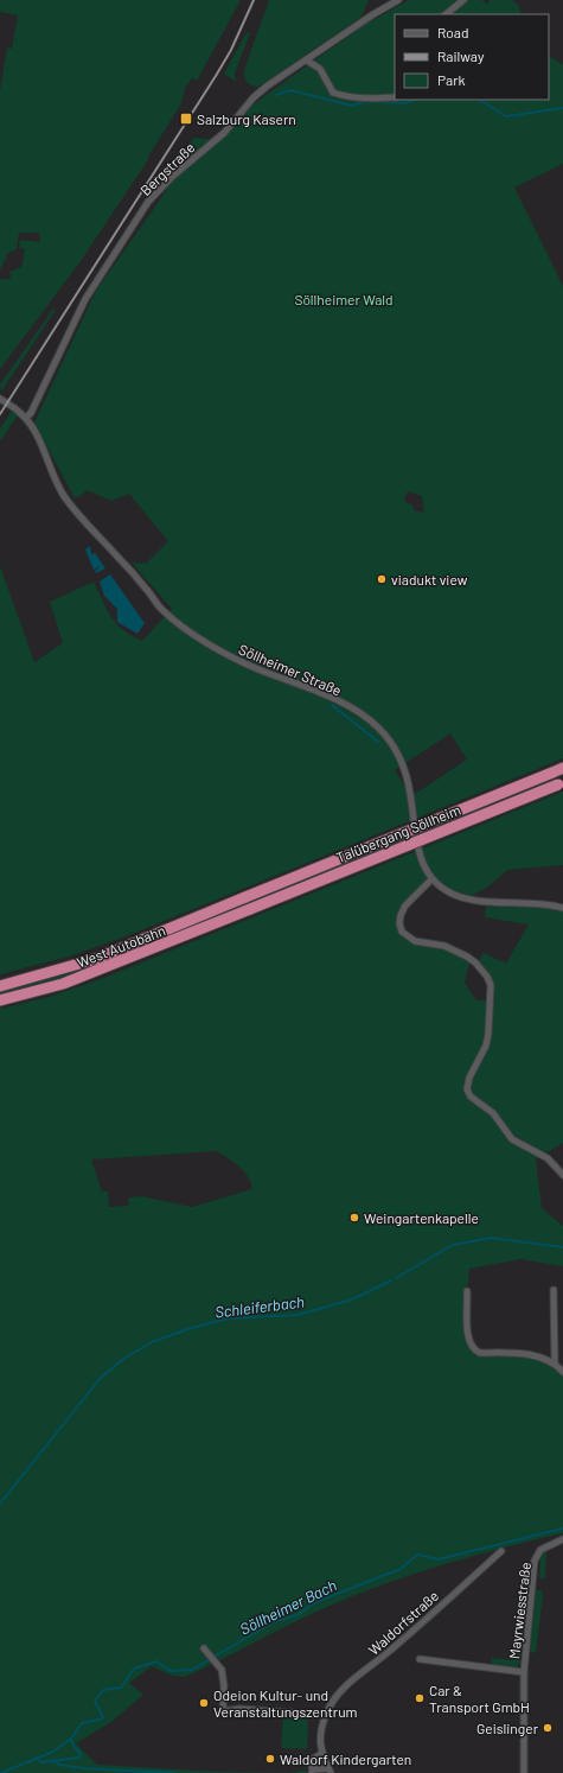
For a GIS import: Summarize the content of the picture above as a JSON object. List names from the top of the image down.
{
  "streets": {
    "highway": ["Talübergang Söllheim", "West Autobahn"],
    "street": [
      "Bergstraße",
      "Söllheimer Straße",
      "Mayrwiesstraße",
      "Waldorfstraße"
    ]
  },
  "crossings": [
    ["Bergstraße", "Söllheimer Straße"],
    ["Talübergang Söllheim", "West Autobahn"]
  ],
  "water": ["Schleiferbach", "Söllheimer Bach"],
  "parks": ["Söllheimer Wald"],
  "places": {
    "transit": ["Salzburg Kasern"],
    "other": [
      "viadukt view",
      "Weingartenkapelle",
      "Car & Transport GmbH",
      "Odeion Kultur- und Veranstaltungszentrum",
      "Geislinger",
      "Waldorf Kindergarten"
    ]
  },
  "legend": ["Road", "Railway", "Park"]
}
